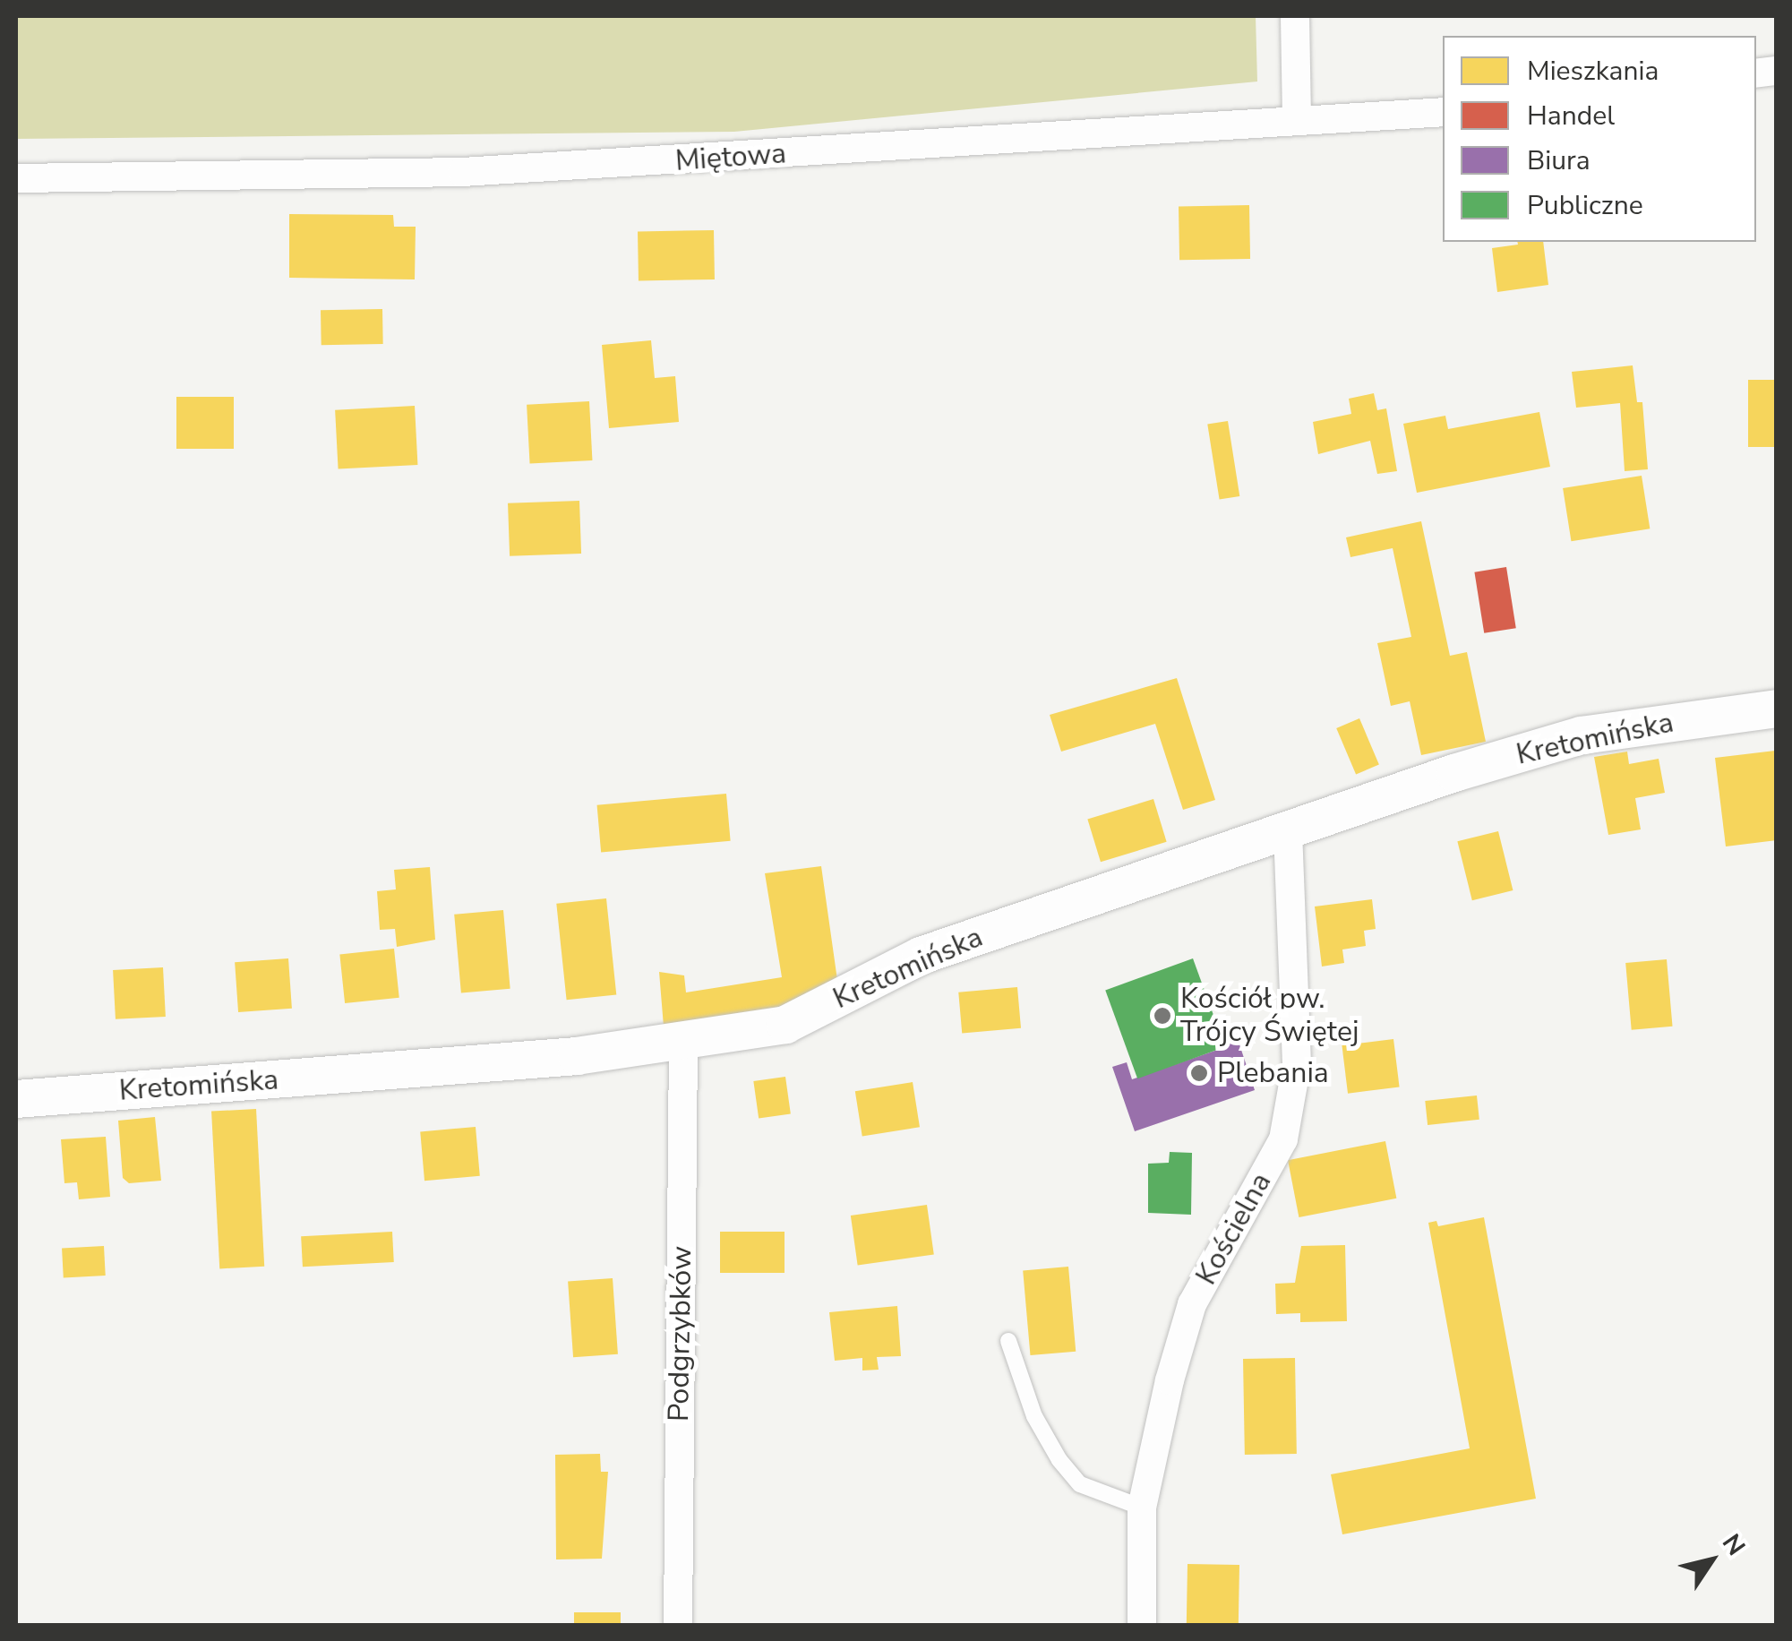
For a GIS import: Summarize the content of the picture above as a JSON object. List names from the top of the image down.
{
  "streets": {
    "street": [
      "Miętowa",
      "Kretomińska",
      "Kościelna",
      "Podgrzybków"
    ]
  },
  "crossings": [
    ["Kretomińska", "Kościelna"],
    ["Kretomińska", "Podgrzybków"]
  ],
  "places": ["Kościół pw. Trójcy Świętej", "Plebania"],
  "legend": [
    "Mieszkania",
    "Handel",
    "Biura",
    "Publiczne"
  ],
  "north": "top right"
}
